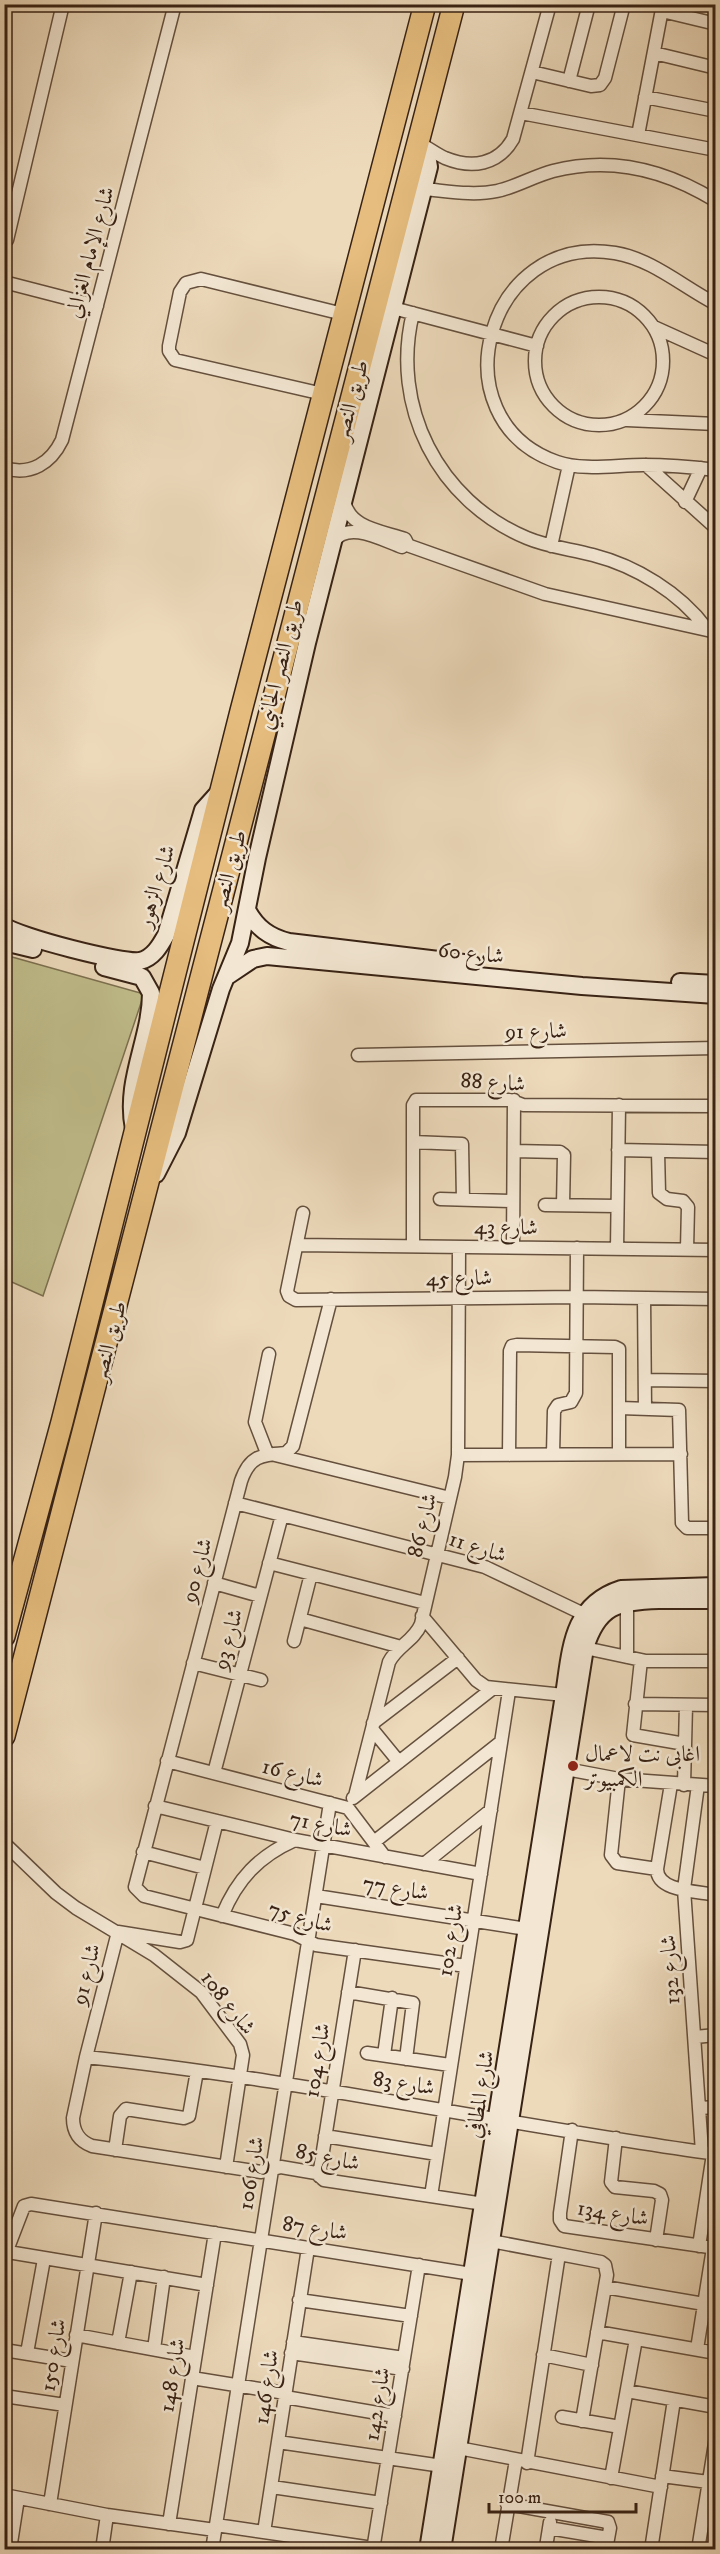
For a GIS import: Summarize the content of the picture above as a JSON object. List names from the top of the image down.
{
  "streets": {
    "highway": ["طريق النصر"],
    "street": [
      "شارع الإمام الغزالي",
      "طريق النصر الجانبي",
      "شارع الزهور",
      "شارع 60",
      "شارع 91",
      "شارع 88",
      "شارع 43",
      "شارع 45",
      "شارع 86",
      "شارع 11",
      "شارع 90",
      "شارع 93",
      "شارع 16",
      "شارع 71",
      "شارع 77",
      "شارع 75",
      "شارع 102",
      "شارع 132",
      "شارع 108",
      "شارع 104",
      "شارع 83",
      "شارع المطافي",
      "شارع 85",
      "شارع 106",
      "شارع 134",
      "شارع 87",
      "شارع 150",
      "شارع 148",
      "شارع 146",
      "شارع 142"
    ]
  },
  "crossings": [
    ["طريق النصر", "طريق النصر الجانبي"],
    ["طريق النصر", "شارع الزهور"],
    ["طريق النصر الجانبي", "شارع 60"],
    ["شارع 91", "شارع 75"],
    ["شارع 91", "شارع 108"],
    ["شارع 91", "شارع 83"],
    ["شارع 91", "شارع 85"],
    ["شارع 88", "شارع 43"],
    ["شارع 43", "شارع 45"],
    ["شارع 43", "شارع 86"],
    ["شارع 45", "شارع 86"],
    ["شارع 45", "شارع 90"],
    ["شارع 86", "شارع 11"],
    ["شارع 11", "شارع 90"],
    ["شارع 11", "شارع 93"],
    ["شارع 90", "شارع 16"],
    ["شارع 90", "شارع 71"],
    ["شارع 90", "شارع 75"],
    ["شارع 93", "شارع 16"],
    ["شارع 16", "شارع 71"],
    ["شارع 16", "شارع 106"],
    ["شارع 71", "شارع 102"],
    ["شارع 71", "شارع 106"],
    ["شارع 77", "شارع 102"],
    ["شارع 77", "شارع المطافي"],
    ["شارع 77", "شارع 106"],
    ["شارع 75", "شارع 102"],
    ["شارع 75", "شارع 104"],
    ["شارع 75", "شارع 106"],
    ["شارع 102", "شارع 83"],
    ["شارع 102", "شارع 85"],
    ["شارع 132", "شارع 83"],
    ["شارع 132", "شارع 134"],
    ["شارع 108", "شارع 83"],
    ["شارع 108", "شارع 85"],
    ["شارع 104", "شارع 83"],
    ["شارع 104", "شارع 85"],
    ["شارع 83", "شارع المطافي"],
    ["شارع 83", "شارع 106"],
    ["شارع 83", "شارع 134"],
    ["شارع المطافي", "شارع 85"],
    ["شارع المطافي", "شارع 87"],
    ["شارع 85", "شارع 106"],
    ["شارع 106", "شارع 87"],
    ["شارع 87", "شارع 150"],
    ["شارع 87", "شارع 148"],
    ["شارع 87", "شارع 146"],
    ["شارع 87", "شارع 142"]
  ],
  "places": ["اغابى نت لاعمال الكمبيوتر"],
  "scale_bar": "100 m"
}
